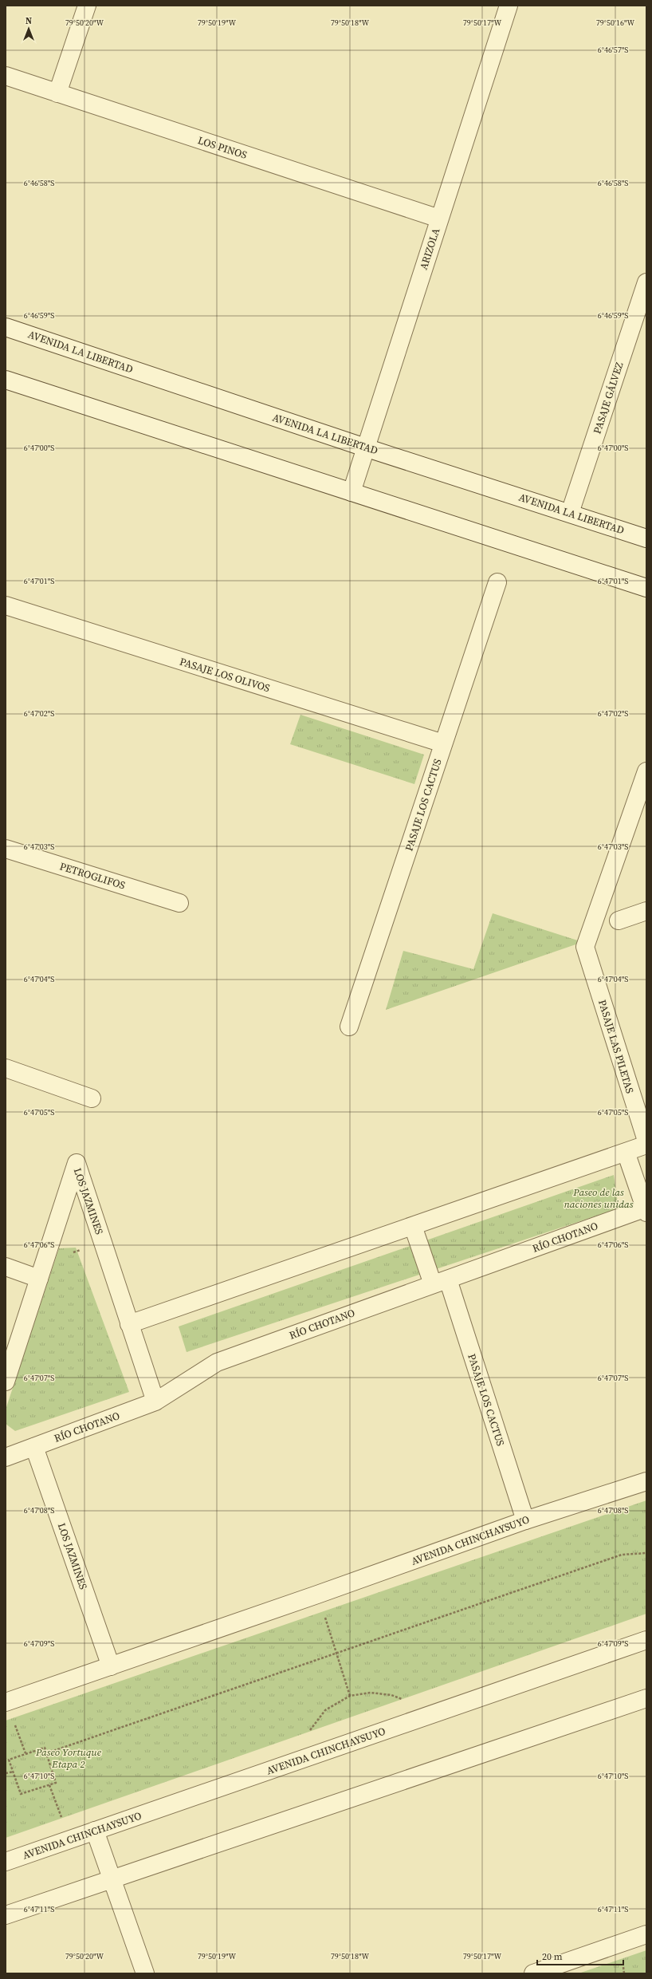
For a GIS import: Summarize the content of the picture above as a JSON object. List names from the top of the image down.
{
  "streets": {
    "street": [
      "LOS PINOS",
      "ARIZOLA",
      "AVENIDA LA LIBERTAD",
      "PASAJE GÁLVEZ",
      "PASAJE LOS OLIVOS",
      "PASAJE LOS CACTUS",
      "PETROGLIFOS",
      "PASAJE LAS PILETAS",
      "LOS JAZMINES",
      "RÍO CHOTANO",
      "AVENIDA CHINCHAYSUYO"
    ]
  },
  "crossings": [
    ["LOS PINOS", "ARIZOLA"],
    ["ARIZOLA", "AVENIDA LA LIBERTAD"],
    ["AVENIDA LA LIBERTAD", "PASAJE GÁLVEZ"],
    ["PASAJE LOS OLIVOS", "PASAJE LOS CACTUS"],
    ["PASAJE LOS CACTUS", "RÍO CHOTANO"],
    ["PASAJE LOS CACTUS", "AVENIDA CHINCHAYSUYO"],
    ["LOS JAZMINES", "RÍO CHOTANO"],
    ["LOS JAZMINES", "AVENIDA CHINCHAYSUYO"]
  ],
  "parks": ["Paseo de las naciones unidas", "Paseo Yortuque Etapa 2"],
  "scale_bar": "20 m",
  "north": "top",
  "coordinates": [
    "79°50'20\"W",
    "79°50'19\"W",
    "79°50'18\"W",
    "79°50'17\"W",
    "79°50'16\"W",
    "6°46'57\"S",
    "6°46'58\"S",
    "6°46'59\"S",
    "6°47'00\"S",
    "6°47'01\"S",
    "6°47'02\"S",
    "6°47'03\"S",
    "6°47'04\"S",
    "6°47'05\"S",
    "6°47'06\"S",
    "6°47'07\"S",
    "6°47'08\"S",
    "6°47'09\"S",
    "6°47'10\"S",
    "6°47'11\"S"
  ]
}
